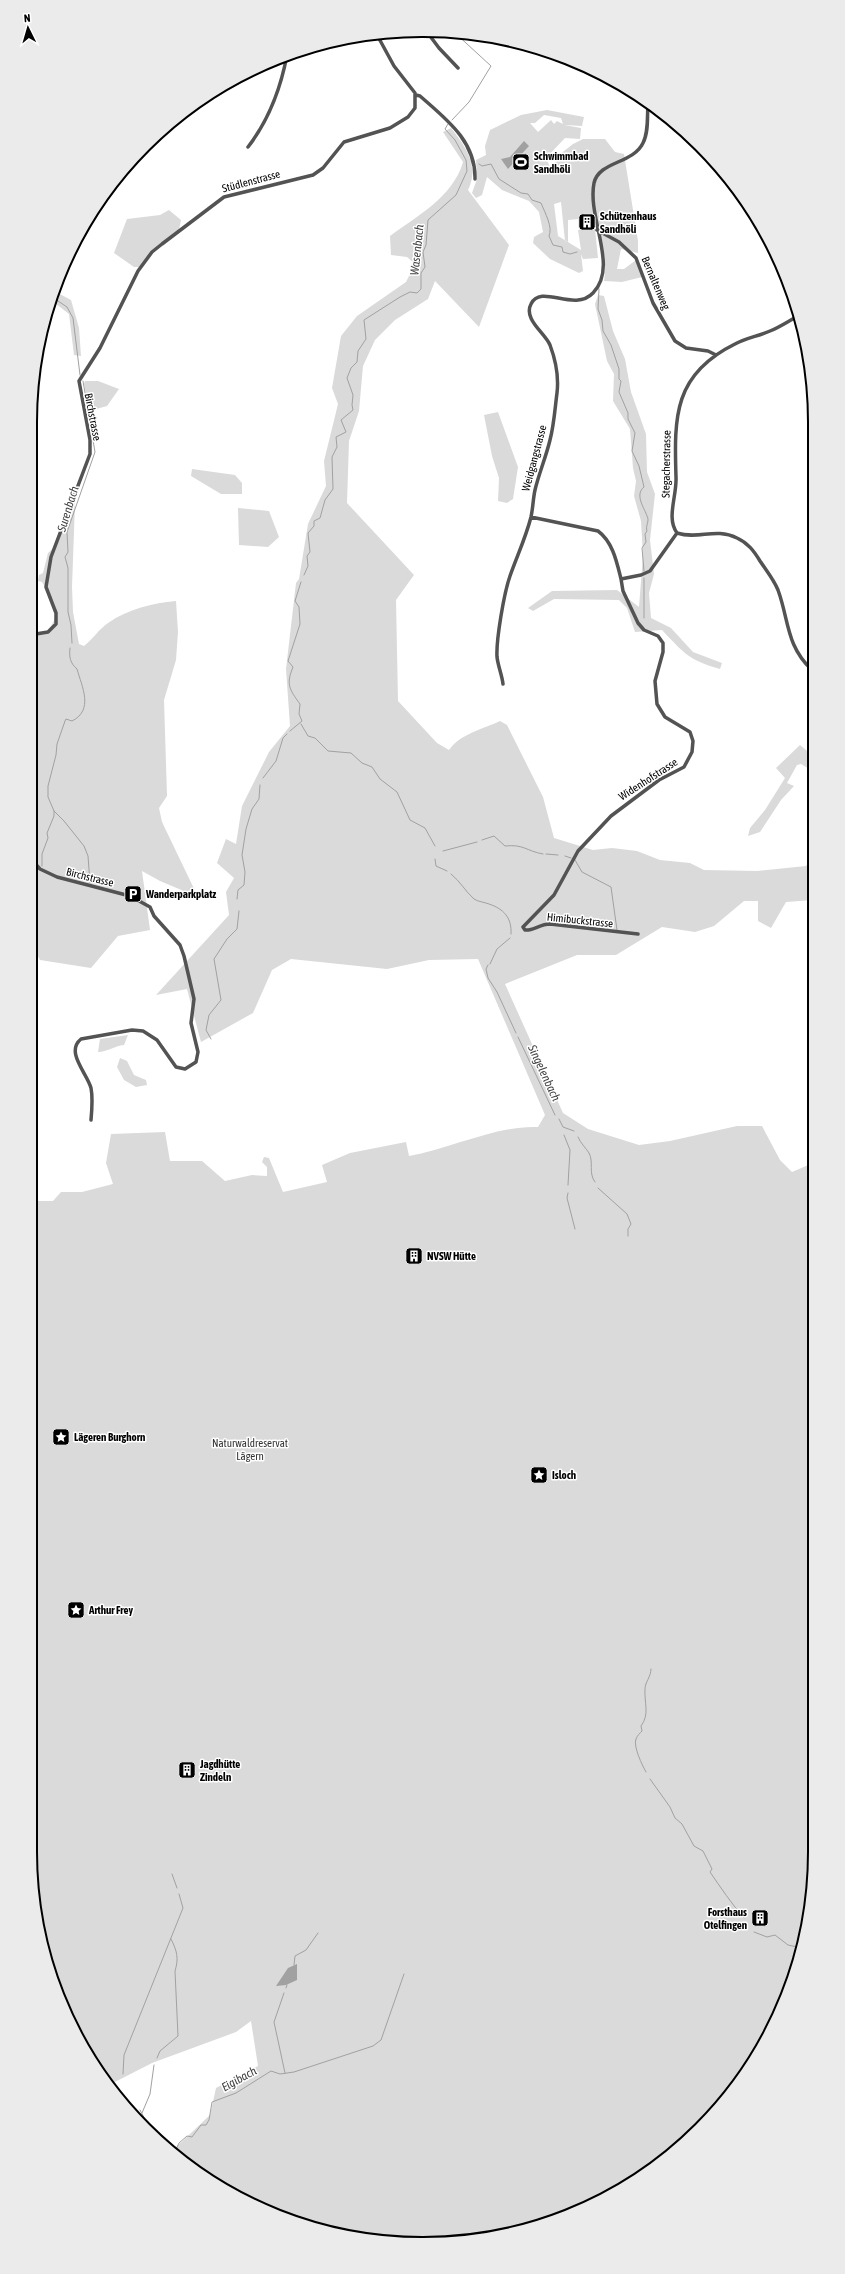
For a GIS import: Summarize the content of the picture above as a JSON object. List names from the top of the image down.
{
  "streets": {
    "street": [
      "Stüdlenstrasse",
      "Bernaltenweg",
      "Birchstrasse",
      "Weidgangstrasse",
      "Stegacherstrasse",
      "Widenhofstrasse",
      "Himibuckstrasse"
    ]
  },
  "crossings": [
    ["Stüdlenstrasse", "Birchstrasse"],
    ["Bernaltenweg", "Weidgangstrasse"],
    ["Bernaltenweg", "Stegacherstrasse"],
    ["Widenhofstrasse", "Himibuckstrasse"]
  ],
  "water": [
    "Wasenbach",
    "Surenbach",
    "Singelenbach",
    "Eigibach"
  ],
  "parks": ["Naturwaldreservat Lägern"],
  "places": {
    "sports": ["Schwimmbad Sandhöli"],
    "building": [
      "Schützenhaus Sandhöli",
      "NVSW Hütte",
      "Jagdhütte Zindeln",
      "Forsthaus Otelfingen"
    ],
    "parking": ["Wanderparkplatz"],
    "place": ["Lägeren Burghorn", "Isloch", "Arthur Frey"]
  },
  "north": "top"
}
